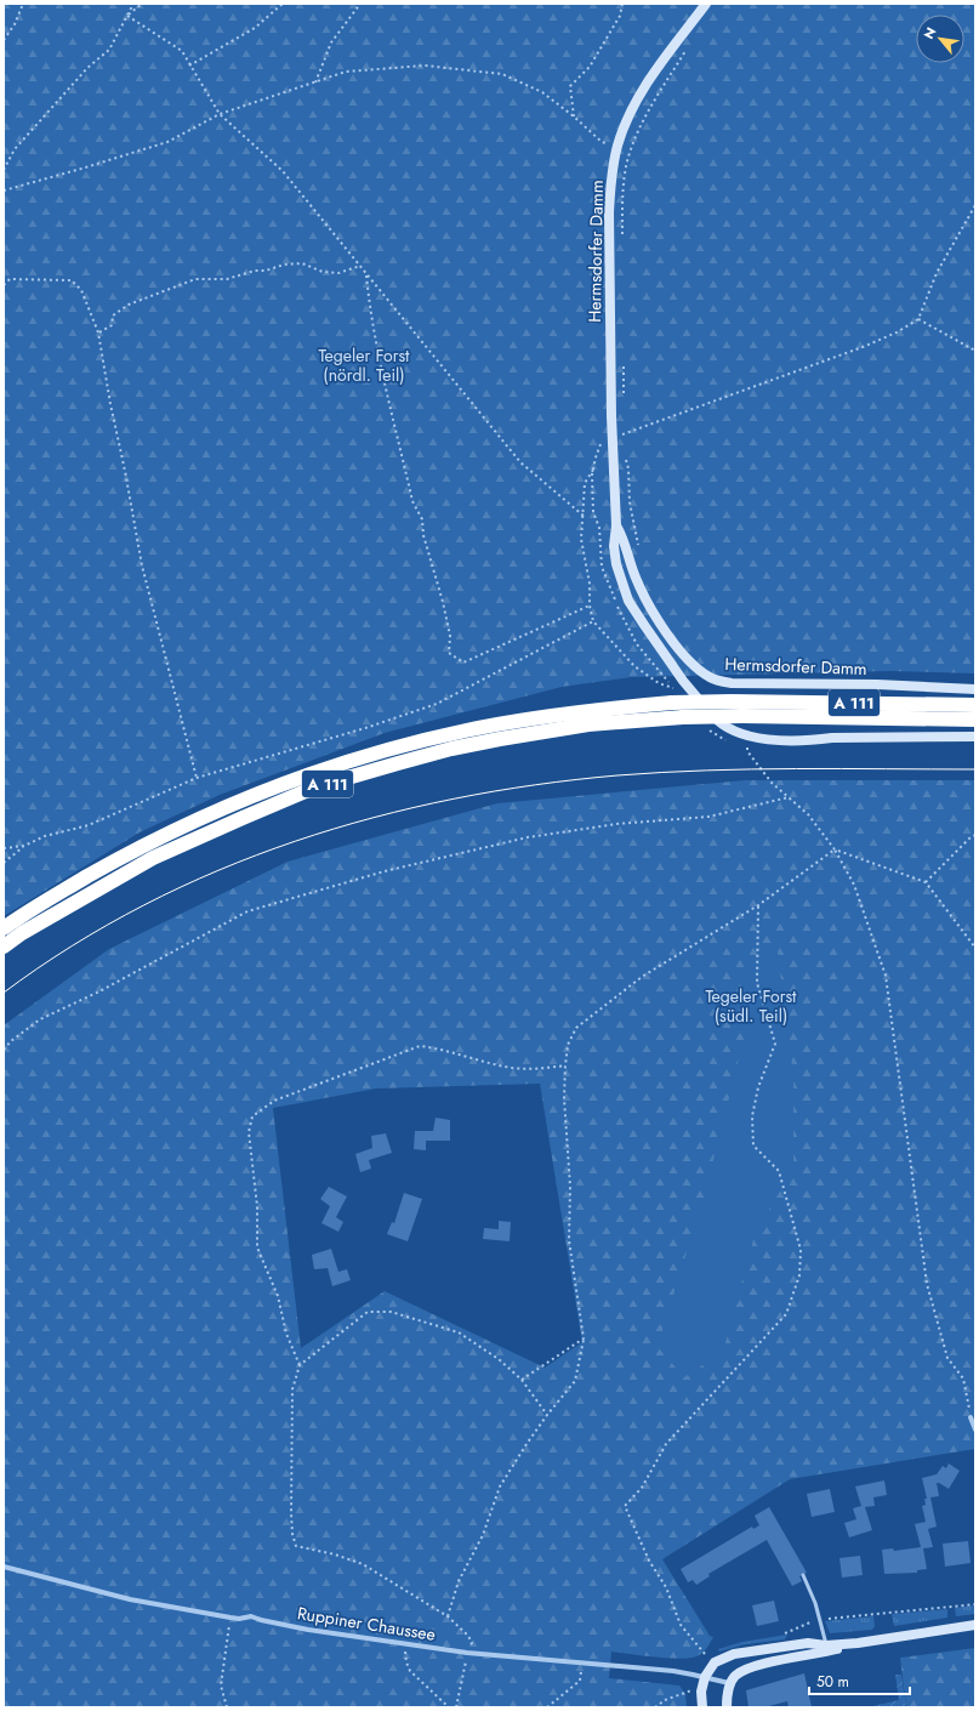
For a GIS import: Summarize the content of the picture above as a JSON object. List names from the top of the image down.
{
  "streets": {
    "highway": ["A 111"],
    "main road": ["Hermsdorfer Damm"],
    "street": ["Ruppiner Chaussee"]
  },
  "parks": ["Tegeler Forst (nördl. Teil)", "Tegeler Forst (südl. Teil)"],
  "scale_bar": "50 m",
  "north": "top left"
}
